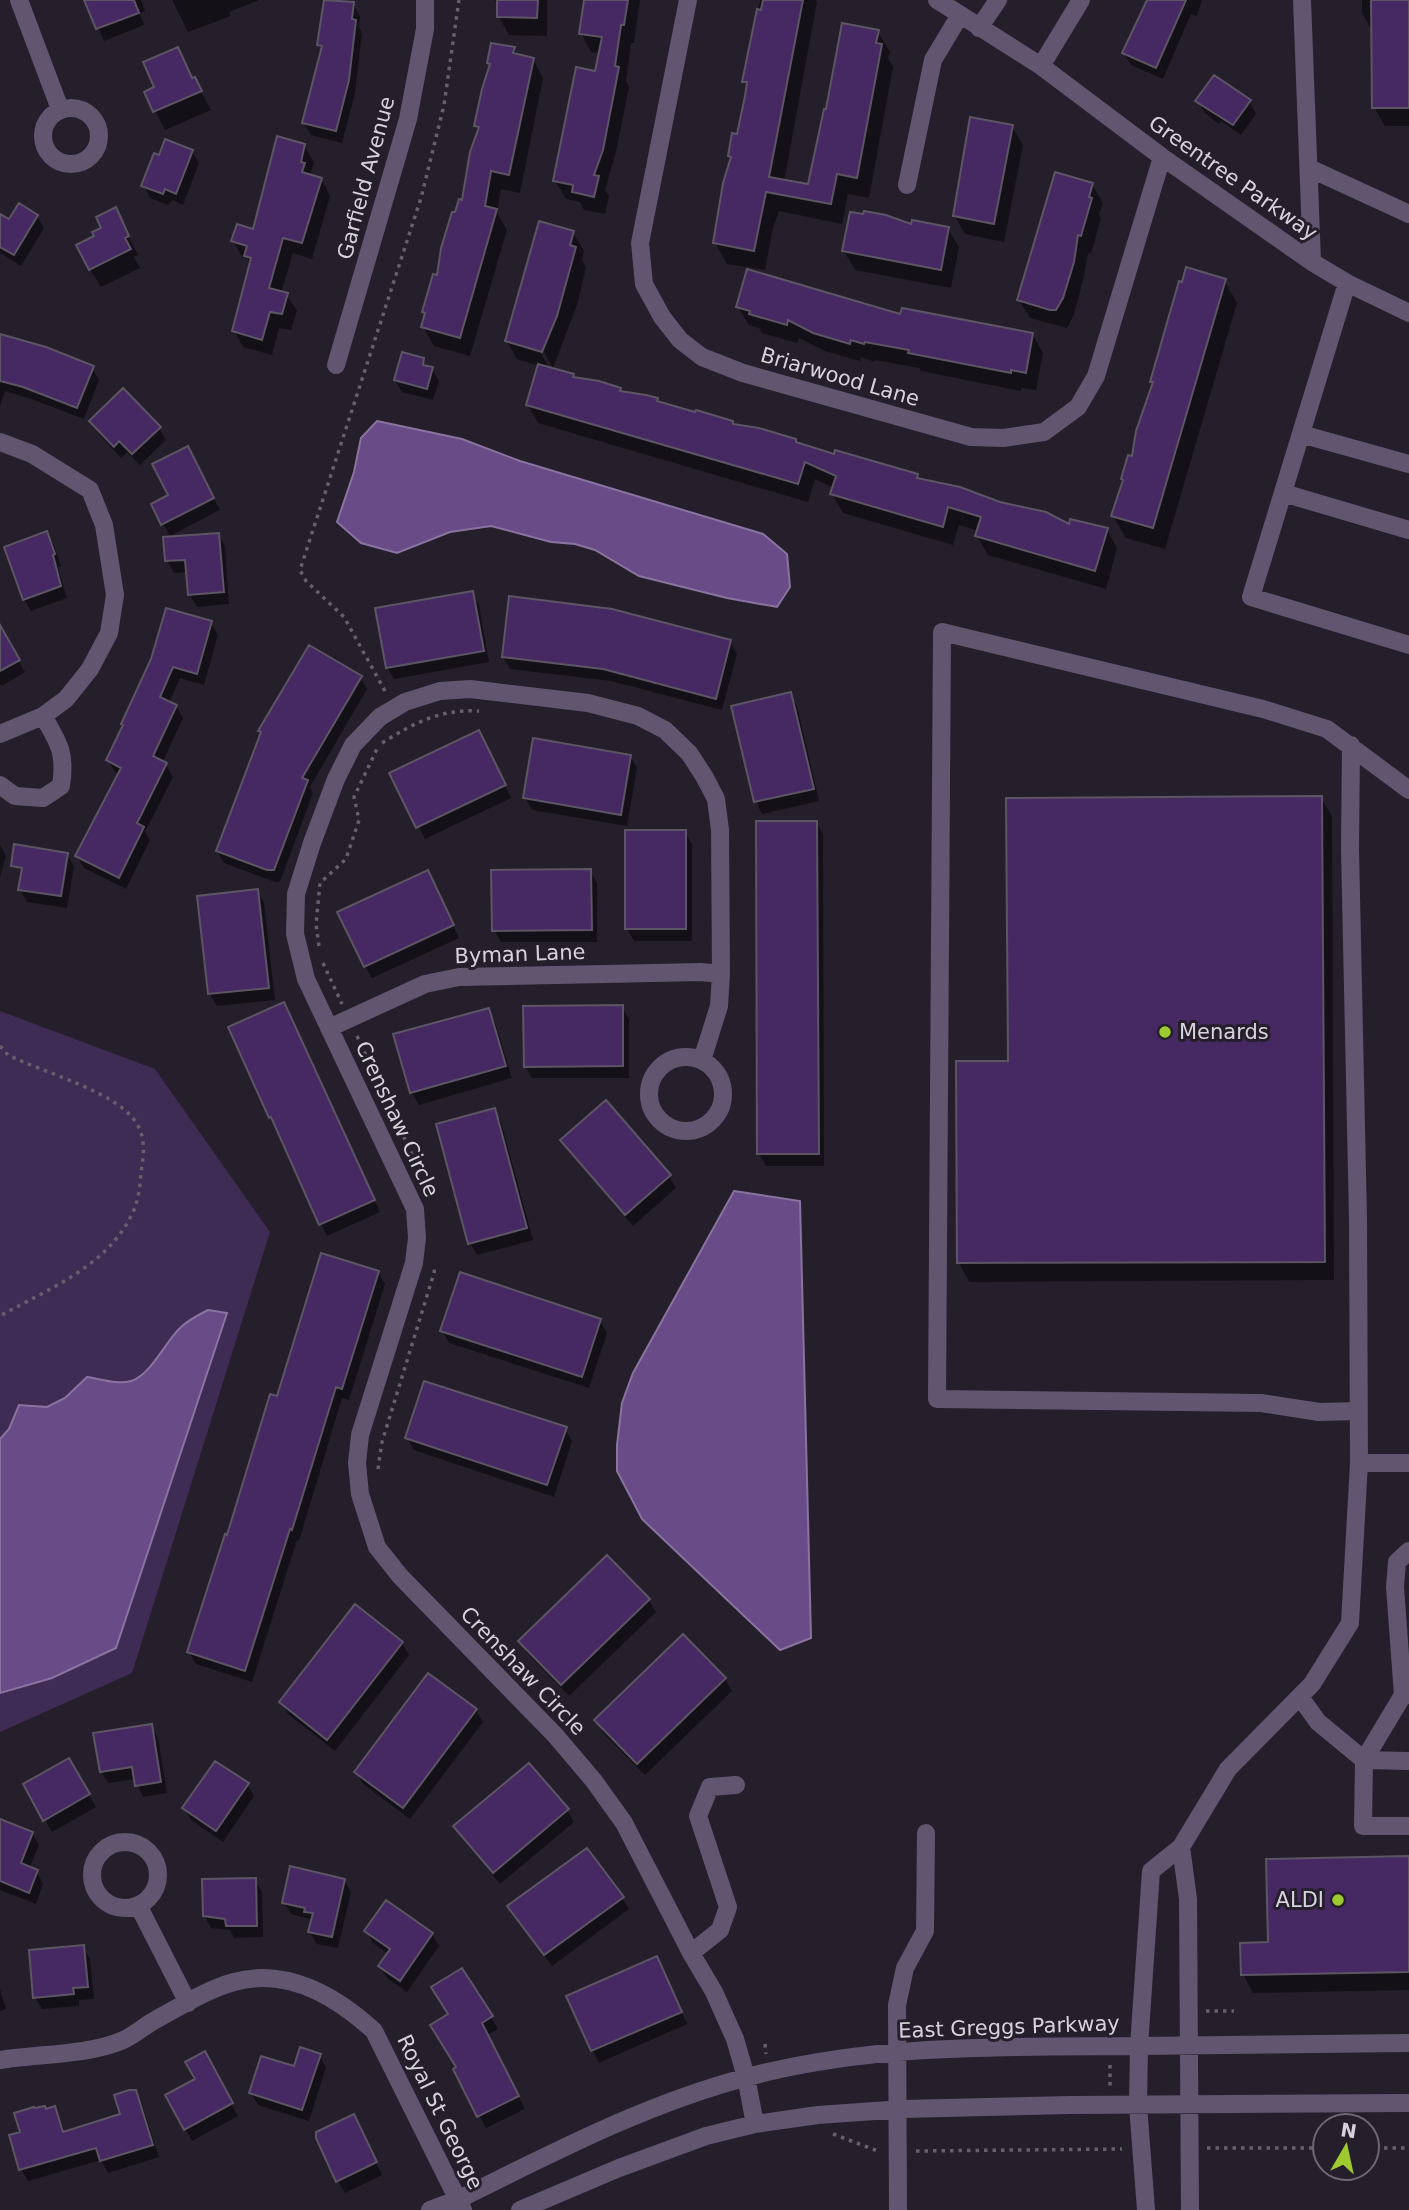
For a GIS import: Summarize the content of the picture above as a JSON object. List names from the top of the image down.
{
  "streets": {
    "street": [
      "Garfield Avenue",
      "Greentree Parkway",
      "Briarwood Lane",
      "Byman Lane",
      "Crenshaw Circle",
      "East Greggs Parkway",
      "Royal St George"
    ]
  },
  "crossings": [
    ["Greentree Parkway", "Briarwood Lane"],
    ["Byman Lane", "Crenshaw Circle"],
    ["Crenshaw Circle", "East Greggs Parkway"],
    ["East Greggs Parkway", "Royal St George"]
  ],
  "places": ["Menards", "ALDI"],
  "north": "top"
}
